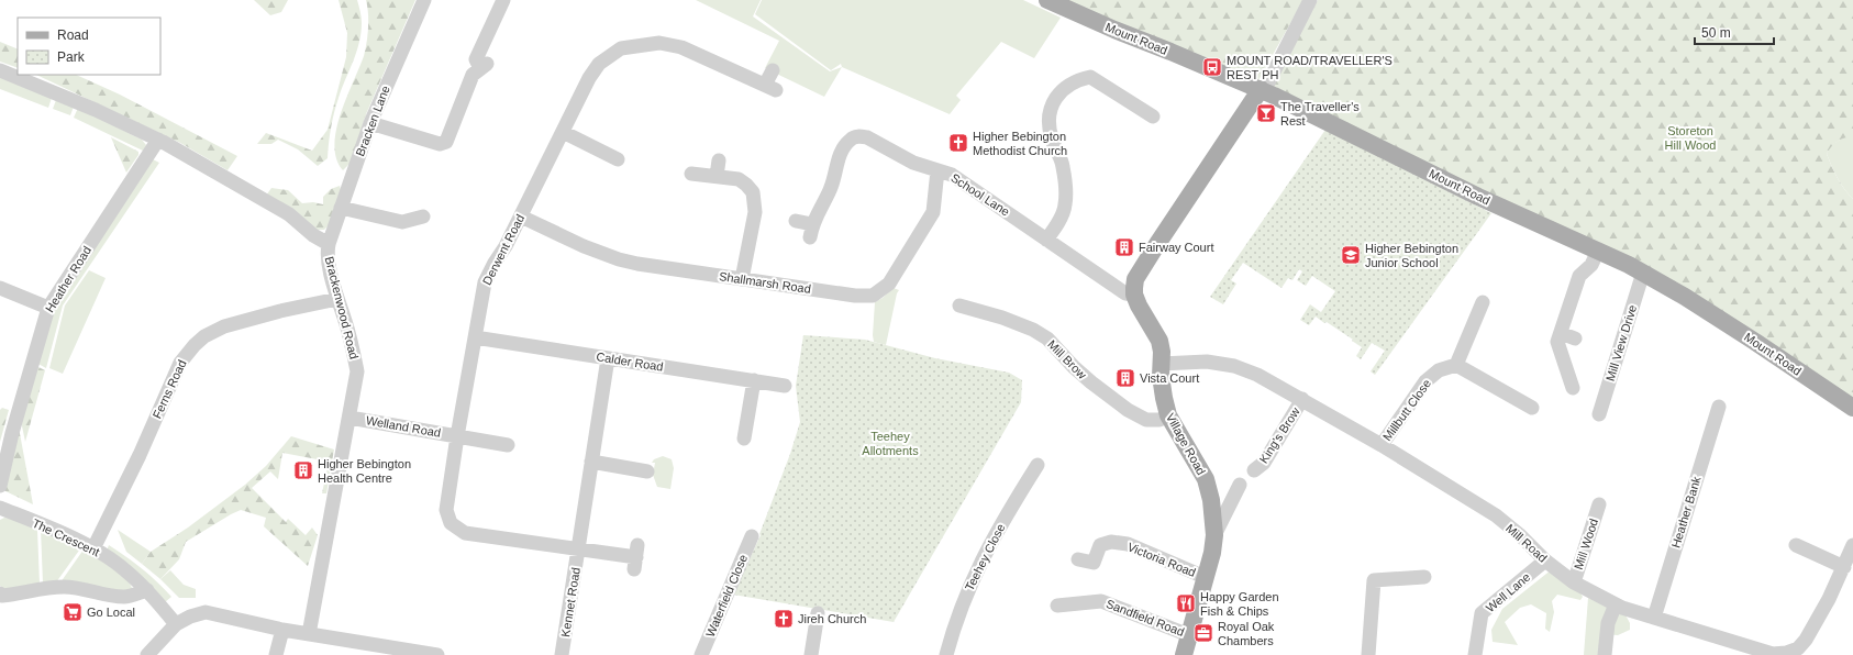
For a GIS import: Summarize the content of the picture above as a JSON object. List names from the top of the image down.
{
  "streets": {
    "main road": ["Mount Road", "Village Road"],
    "street": [
      "Bracken Lane",
      "School Lane",
      "Derwent Road",
      "Heather Road",
      "Shallmarsh Road",
      "Brackenwood Road",
      "Mill View Drive",
      "Mill Brow",
      "Calder Road",
      "Ferns Road",
      "Millbutt Close",
      "Welland Road",
      "King's Brow",
      "Heather Bank",
      "The Crescent",
      "Mill Road",
      "Mill Wood",
      "Teehey Close",
      "Victoria Road",
      "Well Lane",
      "Waterfield Close",
      "Kennet Road",
      "Sandfield Road"
    ]
  },
  "crossings": [
    ["Mount Road", "Mill View Drive"],
    ["Bracken Lane", "Brackenwood Road"],
    ["School Lane", "Shallmarsh Road"],
    ["School Lane", "Village Road"],
    ["Derwent Road", "Shallmarsh Road"],
    ["Derwent Road", "Calder Road"],
    ["Derwent Road", "Welland Road"],
    ["Derwent Road", "Kennet Road"],
    ["Heather Road", "Brackenwood Road"],
    ["Brackenwood Road", "Ferns Road"],
    ["Brackenwood Road", "Welland Road"],
    ["Mill Brow", "Village Road"],
    ["Calder Road", "Kennet Road"],
    ["Ferns Road", "The Crescent"],
    ["Millbutt Close", "Mill Road"],
    ["King's Brow", "Mill Road"],
    ["Village Road", "Mill Road"],
    ["Village Road", "Victoria Road"],
    ["Village Road", "Sandfield Road"],
    ["Heather Bank", "Mill Road"],
    ["Mill Road", "Mill Wood"],
    ["Mill Road", "Well Lane"]
  ],
  "parks": ["Storeton Hill Wood", "Teehey Allotments"],
  "places": {
    "bus stop": ["MOUNT ROAD/TRAVELLER'S REST PH"],
    "bar": ["The Traveller's Rest"],
    "church": ["Higher Bebington Methodist Church", "Jireh Church"],
    "building": ["Fairway Court", "Vista Court", "Higher Bebington Health Centre"],
    "school or university": ["Higher Bebington Junior School"],
    "restaurant": ["Happy Garden Fish & Chips"],
    "supermarket": ["Go Local"],
    "office": ["Royal Oak Chambers"]
  },
  "legend": ["Road", "Park"],
  "scale_bar": "50 m"
}
